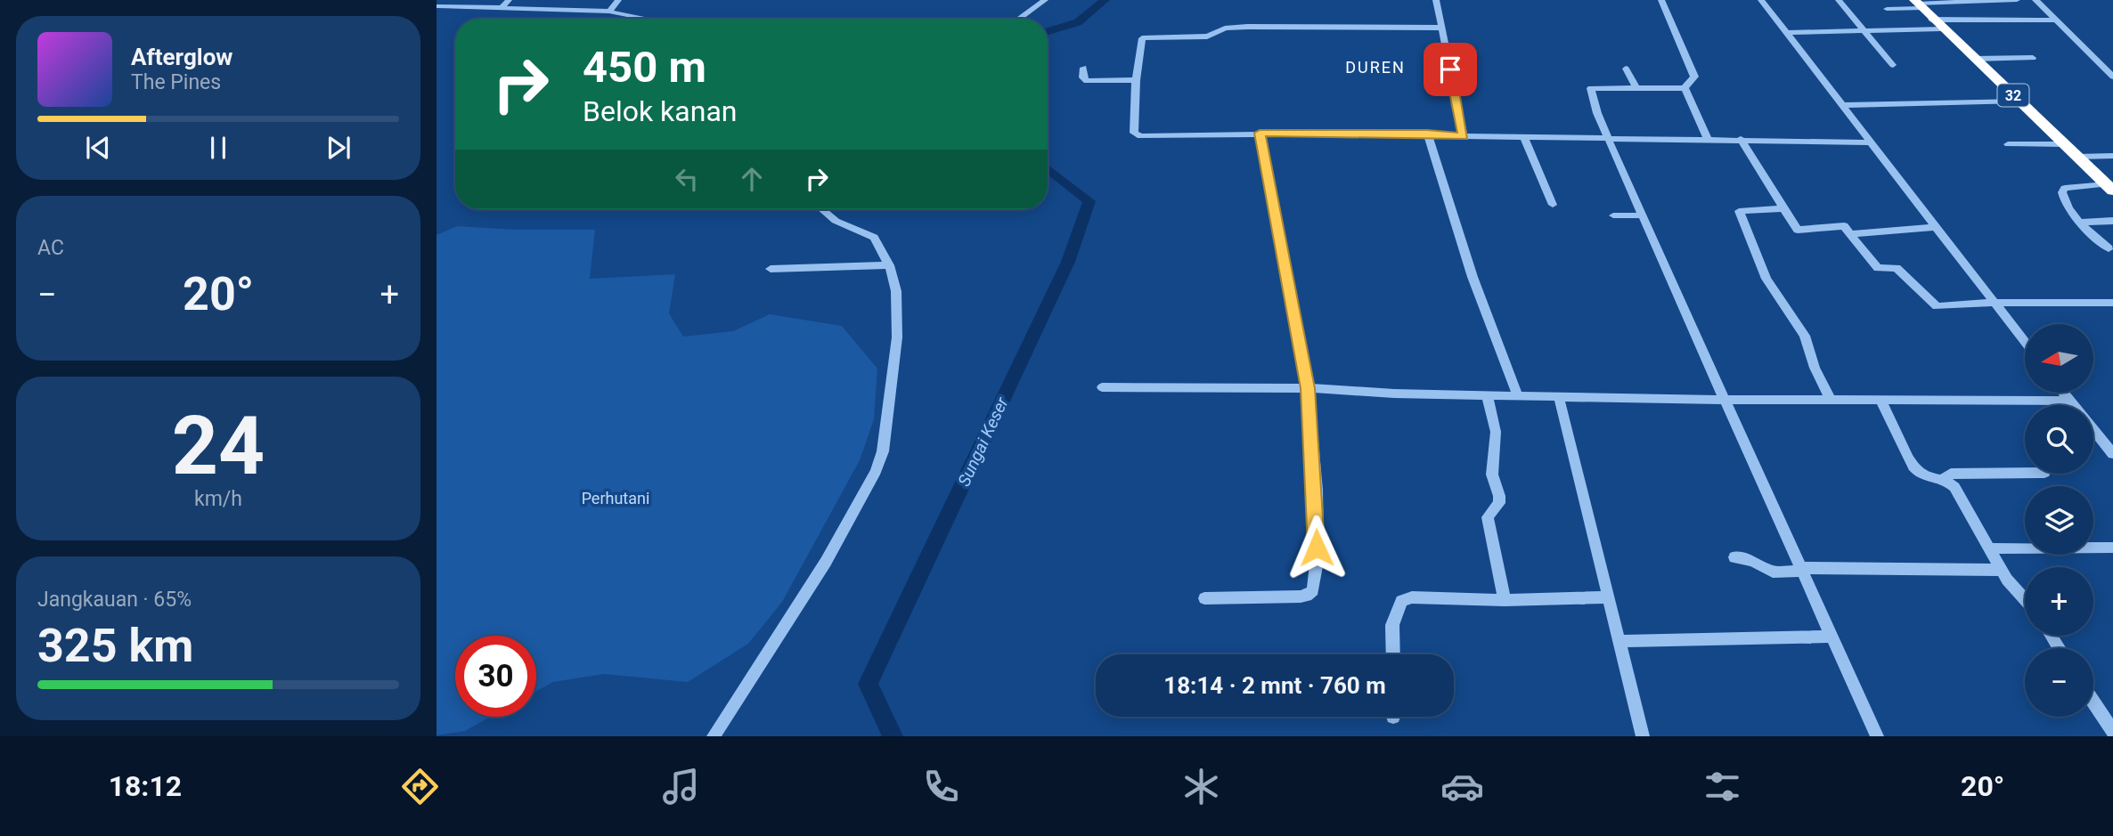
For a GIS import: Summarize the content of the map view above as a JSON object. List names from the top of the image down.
{
  "streets": {
    "highway": ["32"]
  },
  "districts": ["DUREN"],
  "water": ["Sungai Keser"],
  "parks": ["Perhutani"],
  "north": "left",
  "page": {
    "turn": ["450 m", "Belok kanan"],
    "song": ["Afterglow", "The Pines"],
    "tile": [
      "AC",
      ["24", "km/h"],
      ["Jangkauan · 65%", "325 km"]
    ],
    "heat": ["−", "20°", "+"],
    "map_buttons": ["+", "−"],
    "limit": "30",
    "trip": "18:14 · 2 mnt · 760 m",
    "tabs": ["18:12", "20°"]
  }
}
